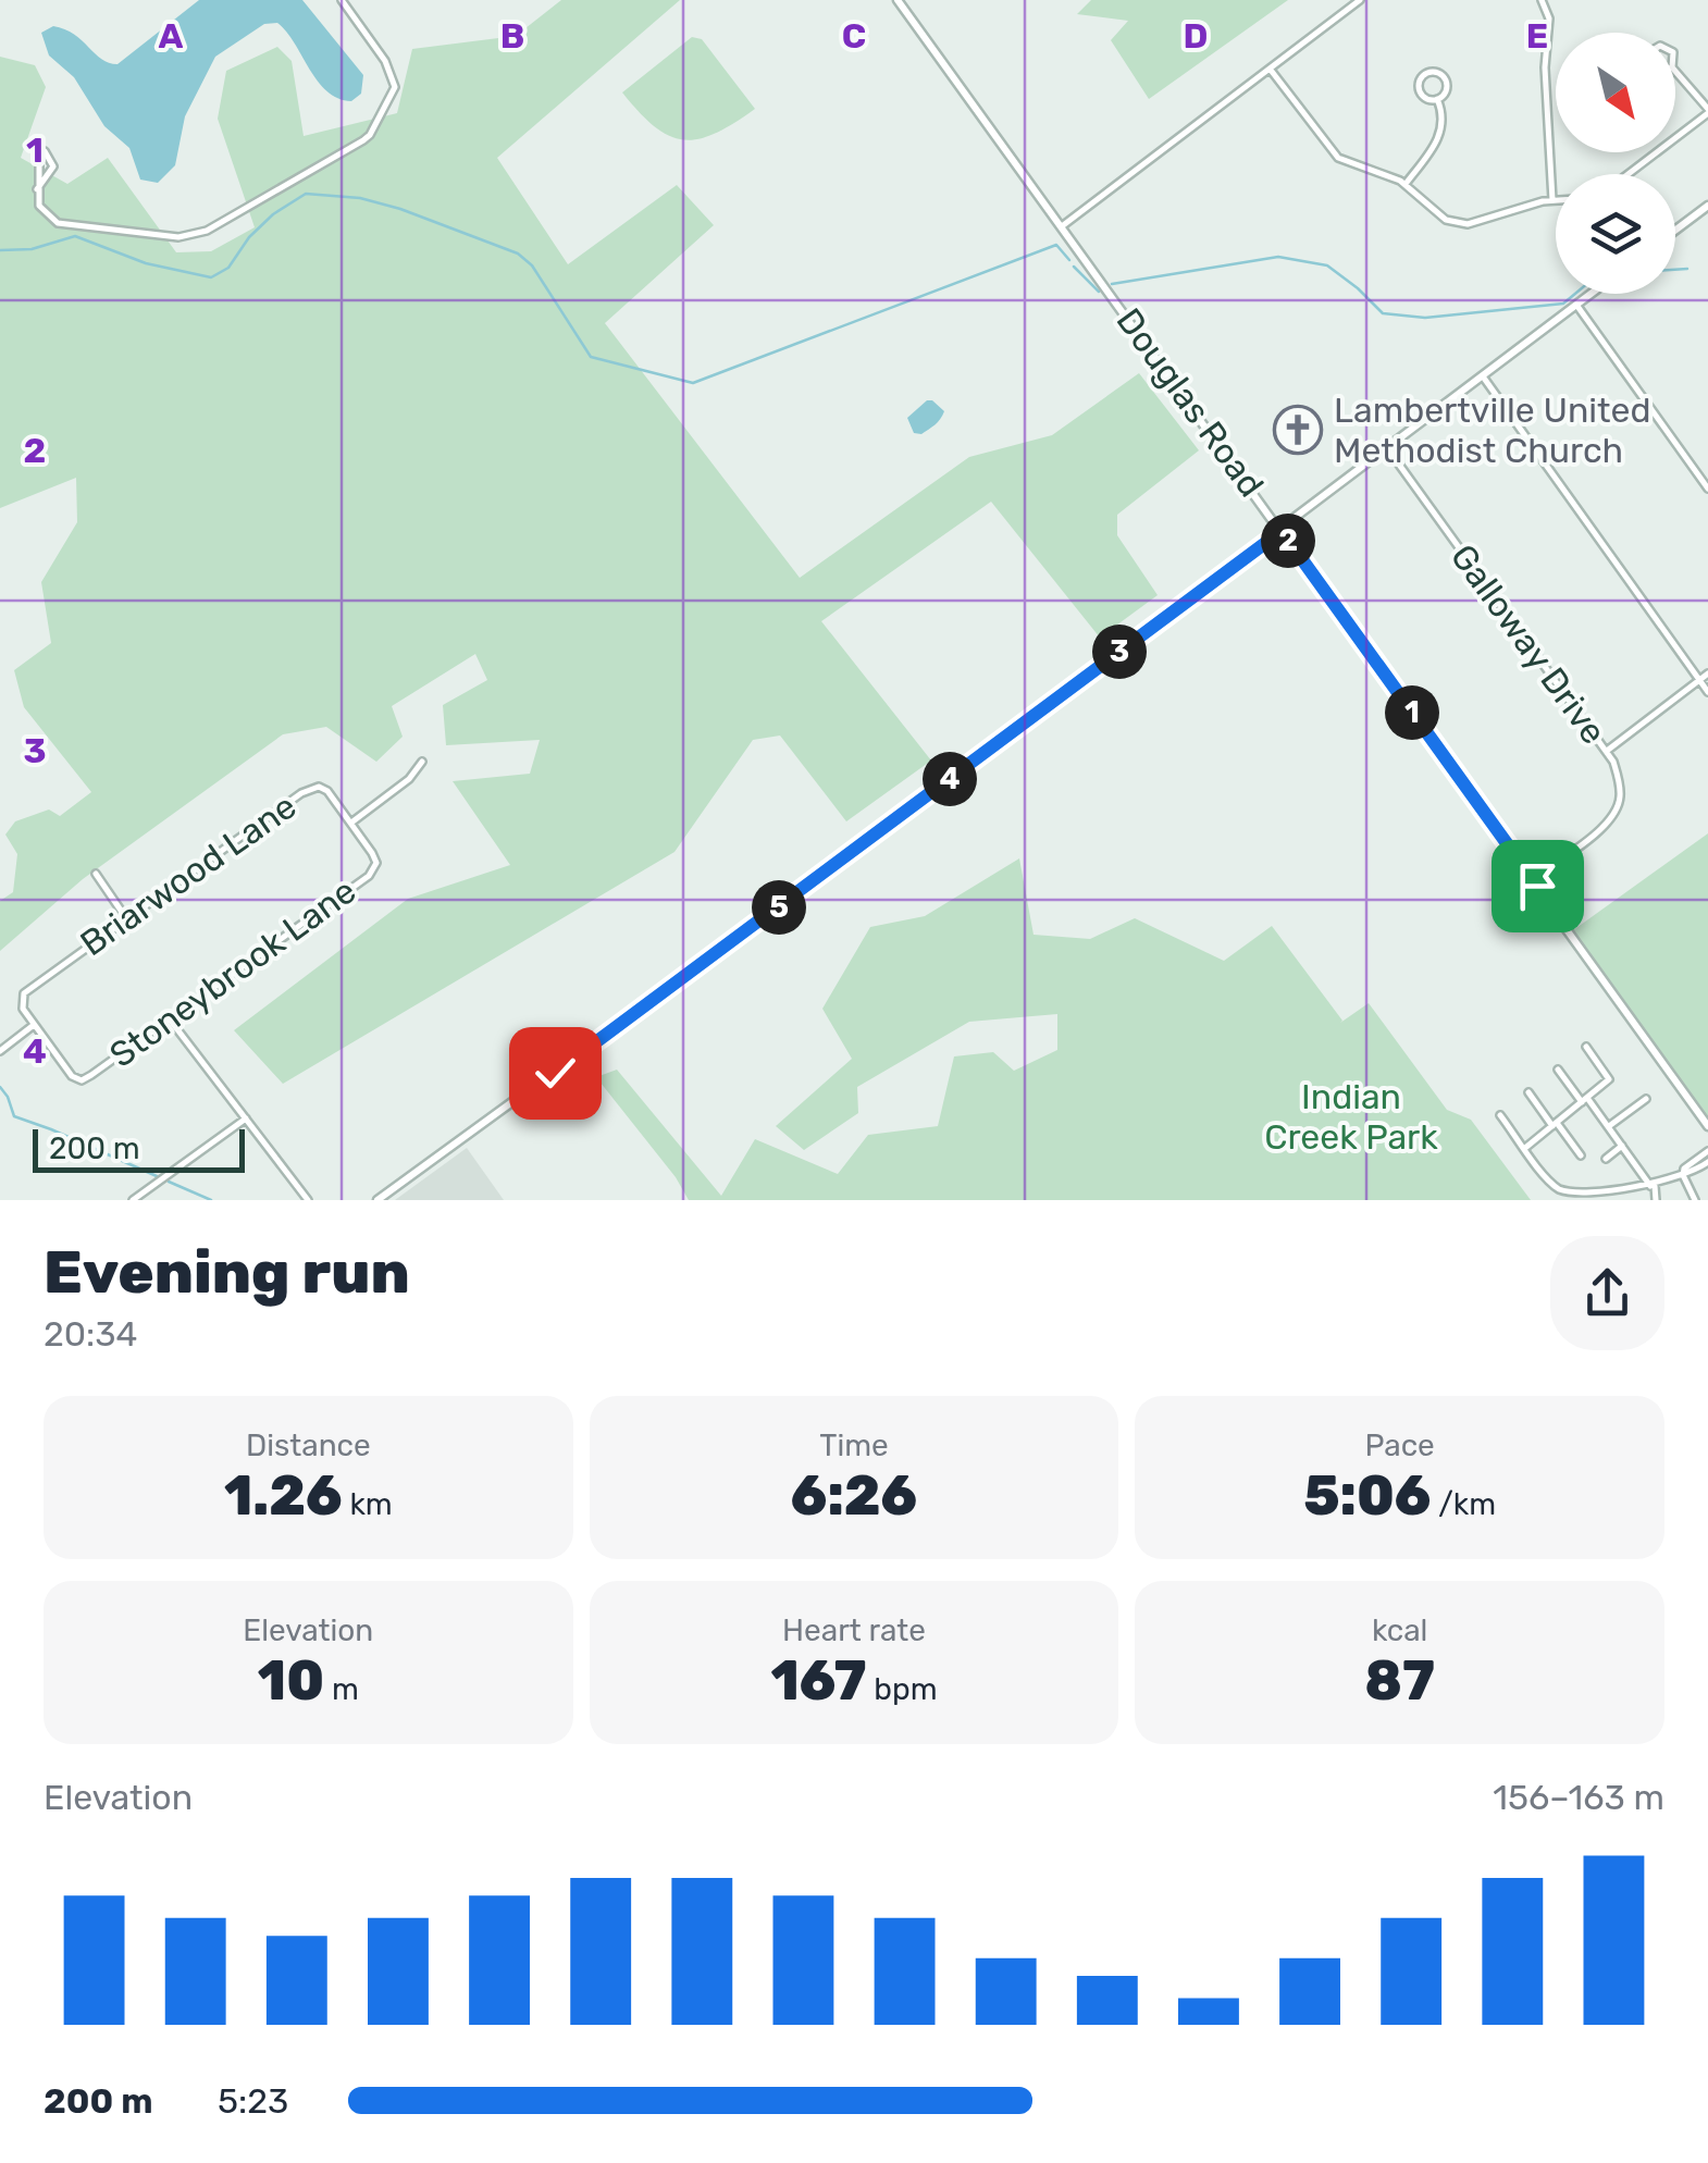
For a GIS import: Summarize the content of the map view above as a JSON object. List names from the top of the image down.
{
  "streets": {
    "street": [
      "Douglas Road",
      "Galloway Drive",
      "Briarwood Lane",
      "Stoneybrook Lane"
    ]
  },
  "crossings": [
    ["Douglas Road", "Galloway Drive"],
    ["Briarwood Lane", "Stoneybrook Lane"]
  ],
  "parks": ["Indian Creek Park"],
  "places": {
    "church": ["Lambertville United Methodist Church"]
  },
  "scale_bar": "200 m",
  "north": "bottom right",
  "page": {
    "pins": [
      "2",
      "3",
      "1",
      "4",
      "5"
    ],
    "scale": "200 m",
    "heading": ["Evening run", "20:34"],
    "stats": [
      ["Distance", "1.26 km"],
      ["Time", "6:26"],
      ["Pace", "5:06 /km"],
      ["Elevation", "10 m"],
      ["Heart rate", "167 bpm"],
      ["kcal", "87"]
    ],
    "chart": ["Elevation", "156–163 m"],
    "list": [
      {
        "name": "200 m",
        "note": "5:23"
      }
    ]
  },
  "grid": {
    "columns": [
      "A",
      "B",
      "C",
      "D",
      "E"
    ],
    "rows": [
      "1",
      "2",
      "3",
      "4"
    ]
  }
}
